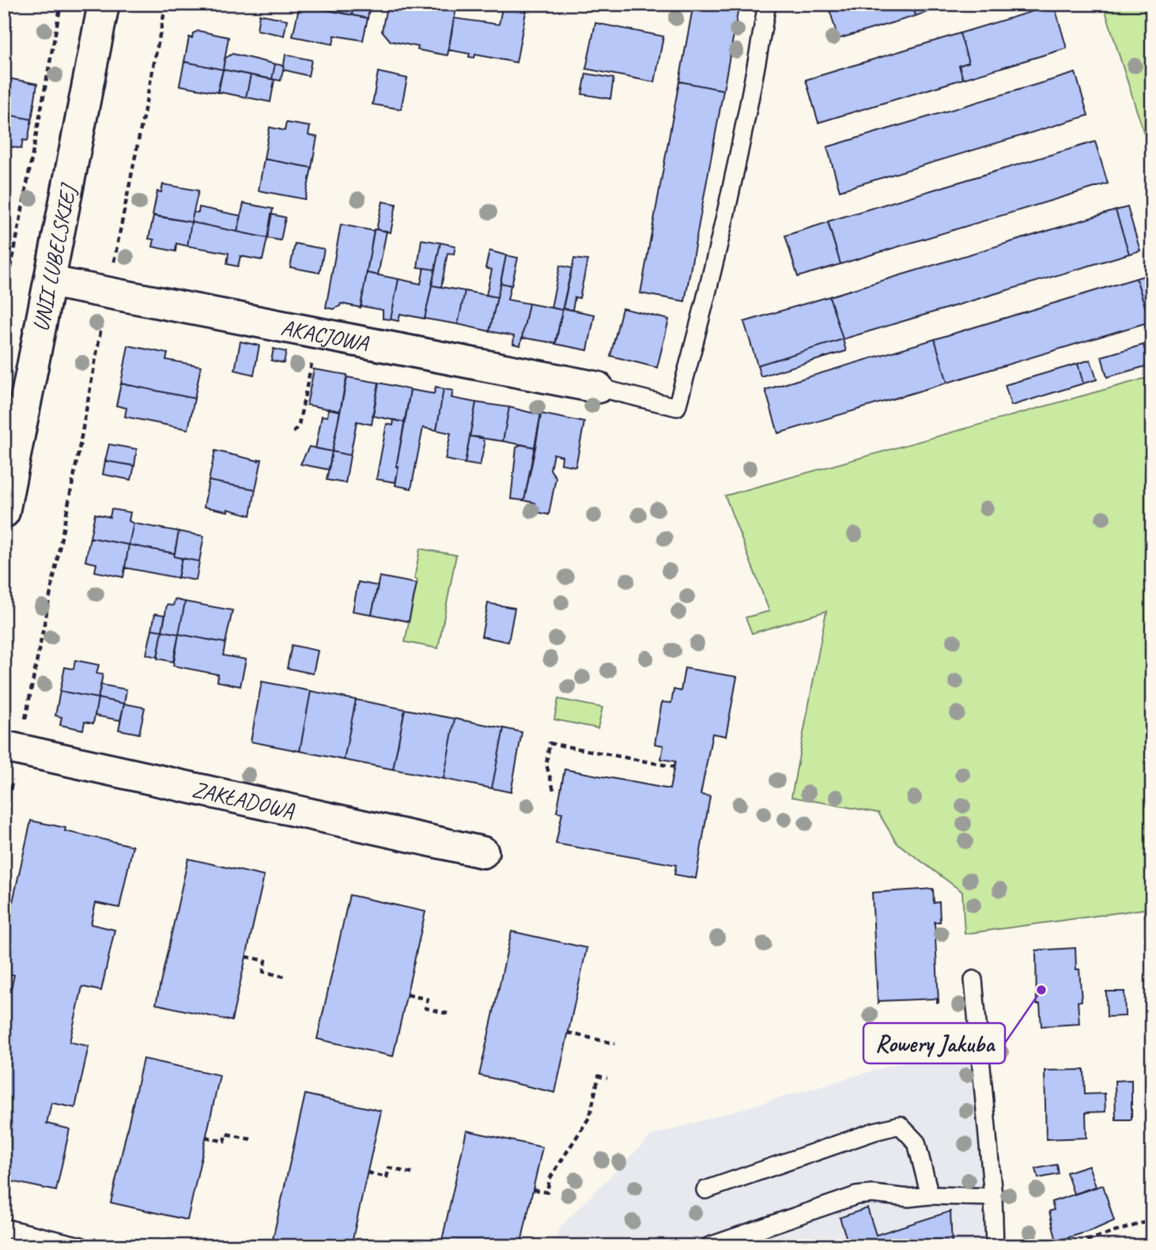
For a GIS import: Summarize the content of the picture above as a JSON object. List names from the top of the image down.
{
  "streets": {
    "street": ["UNII LUBELSKIEJ", "AKACJOWA", "ZAKŁADOWA"]
  },
  "crossings": [
    ["UNII LUBELSKIEJ", "AKACJOWA"]
  ],
  "places": ["Rowery Jakuba"]
}
